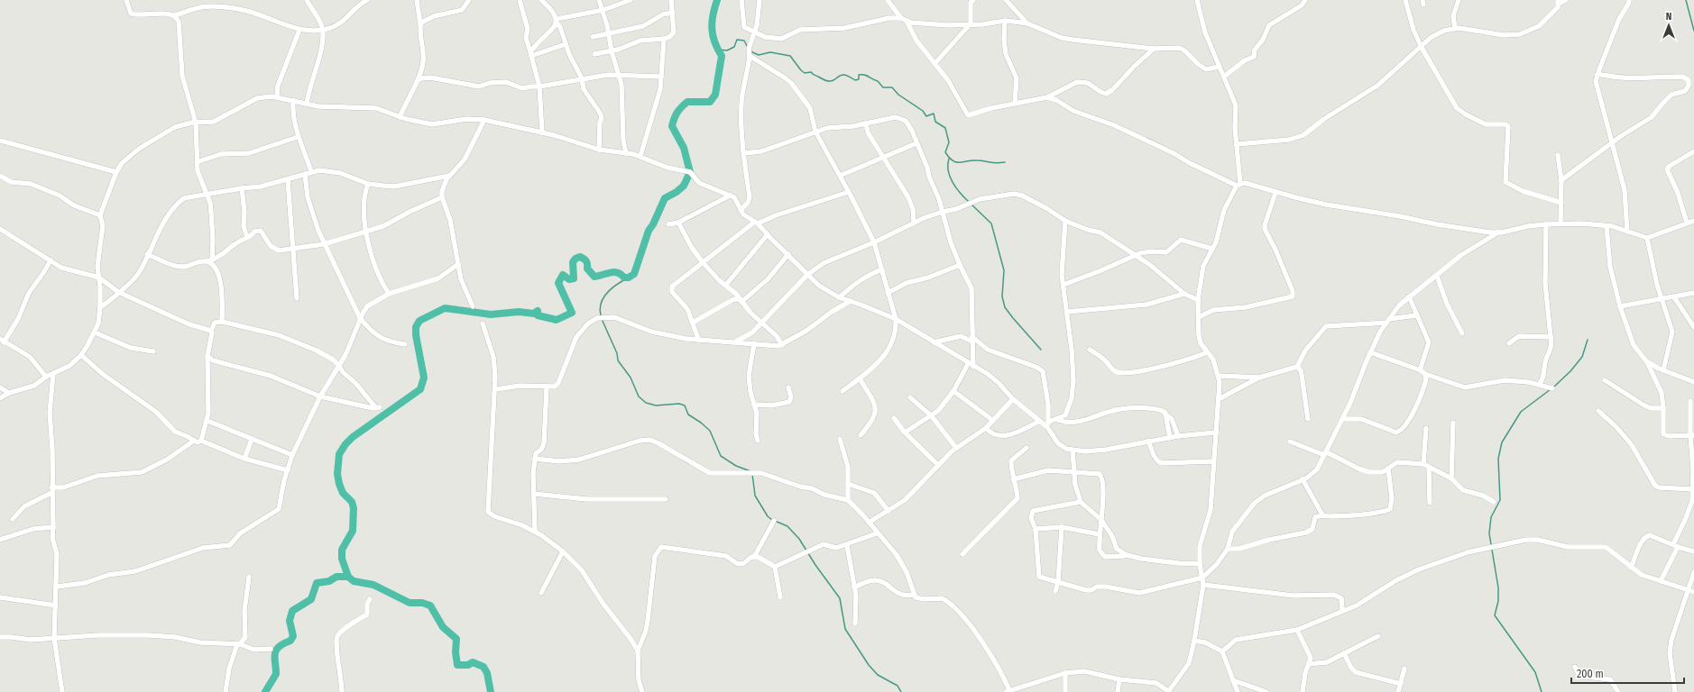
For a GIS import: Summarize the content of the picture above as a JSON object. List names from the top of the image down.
{
  "scale_bar": "200 m",
  "north": "top"
}
